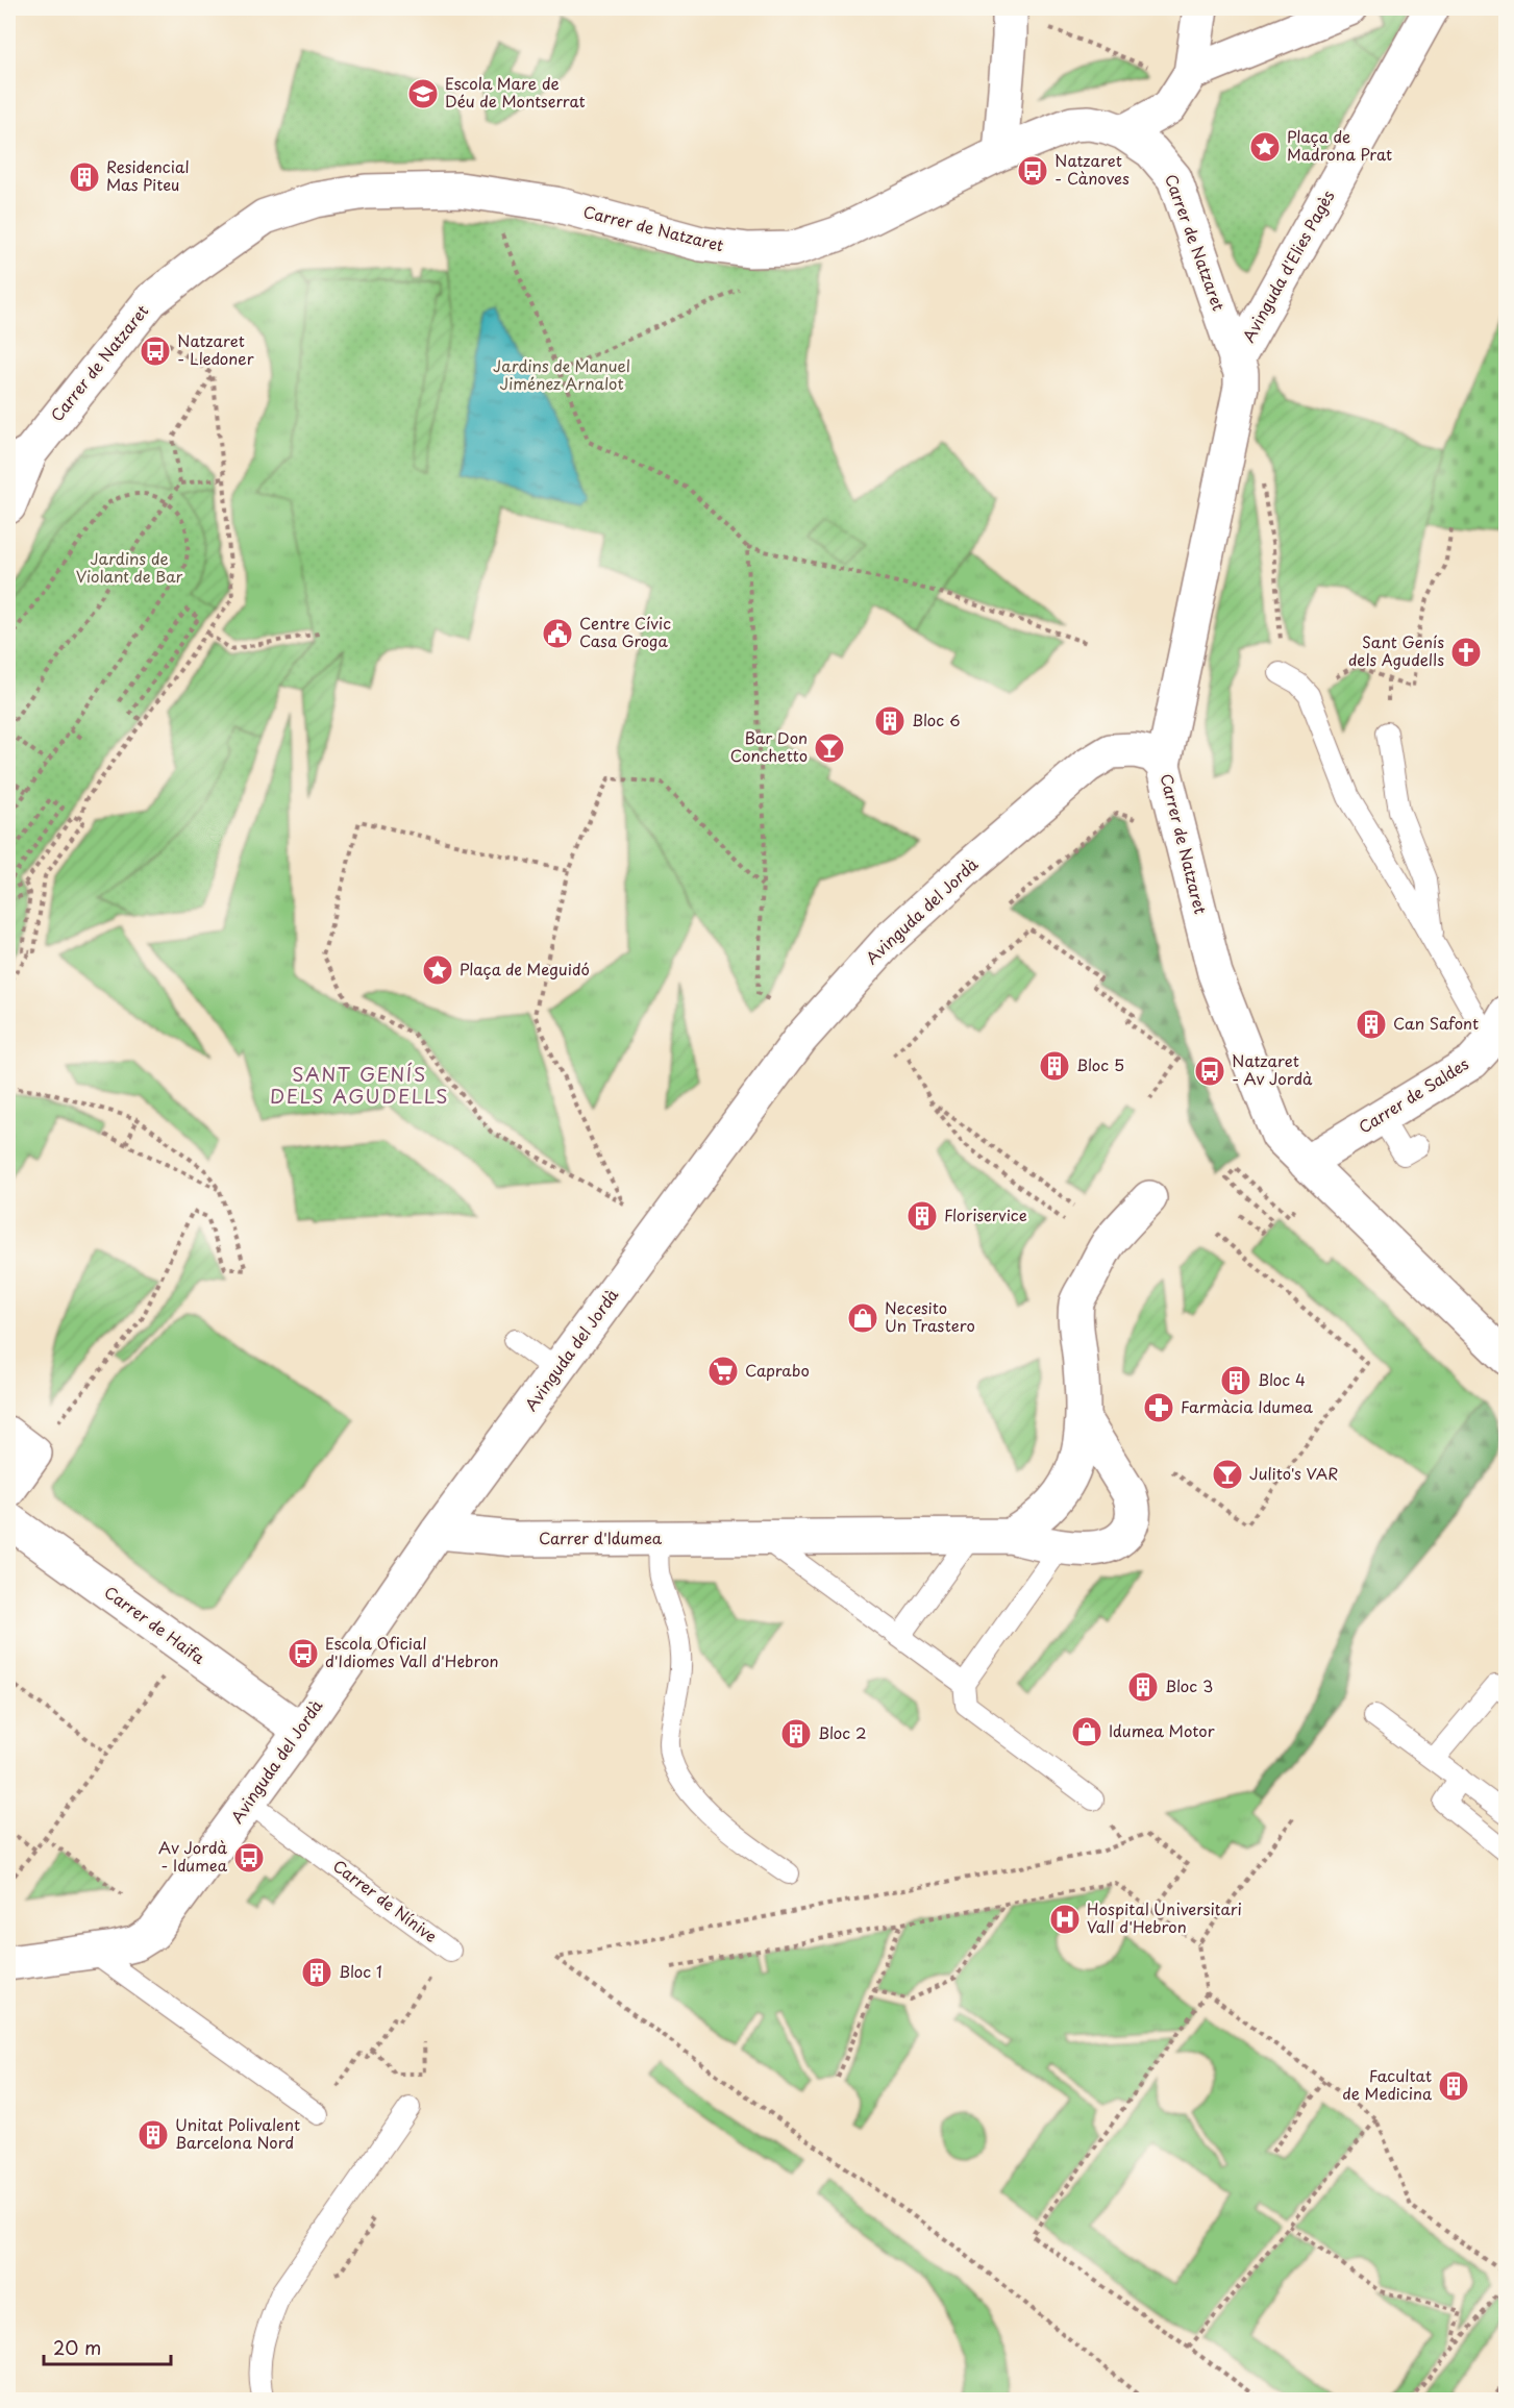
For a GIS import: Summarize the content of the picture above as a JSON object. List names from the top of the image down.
{
  "streets": {
    "street": [
      "Carrer de Natzaret",
      "Avinguda d'Elies Pagès",
      "Avinguda del Jordà",
      "Carrer de Saldes",
      "Carrer d'Idumea",
      "Carrer de Haifa"
    ],
    "lane": ["Carrer de Nínive"]
  },
  "crossings": [
    ["Carrer de Natzaret", "Avinguda d'Elies Pagès"],
    ["Carrer de Natzaret", "Avinguda del Jordà"],
    ["Carrer de Natzaret", "Carrer de Saldes"],
    ["Avinguda del Jordà", "Carrer d'Idumea"],
    ["Avinguda del Jordà", "Carrer de Haifa"],
    ["Avinguda del Jordà", "Carrer de Nínive"]
  ],
  "districts": ["SANT GENÍS DELS AGUDELLS"],
  "parks": ["Jardins de Manuel Jiménez Arnalot", "Jardins de Violant de Bar"],
  "places": {
    "school or university": ["Escola Mare de Déu de Montserrat"],
    "place": ["Plaça de Madrona Prat", "Plaça de Meguidó"],
    "bus stop": [
      "Natzaret - Cànoves",
      "Natzaret - Lledoner",
      "Natzaret - Av Jordà",
      "Escola Oficial d'Idiomes Vall d'Hebron",
      "Av Jordà - Idumea"
    ],
    "building": [
      "Residencial Mas Piteu",
      "Bloc 6",
      "Can Safont",
      "Bloc 5",
      "Floriservice",
      "Bloc 4",
      "Bloc 3",
      "Bloc 2",
      "Bloc 1",
      "Facultat de Medicina",
      "Unitat Polivalent Barcelona Nord"
    ],
    "public building": ["Centre Cívic Casa Groga"],
    "church": ["Sant Genís dels Agudells"],
    "bar": ["Bar Don Conchetto", "Julito's VAR"],
    "shop": ["Necesito Un Trastero", "Idumea Motor"],
    "supermarket": ["Caprabo"],
    "pharmacy": ["Farmàcia Idumea"],
    "hospital": ["Hospital Universitari Vall d'Hebron"]
  },
  "scale_bar": "20 m"
}
